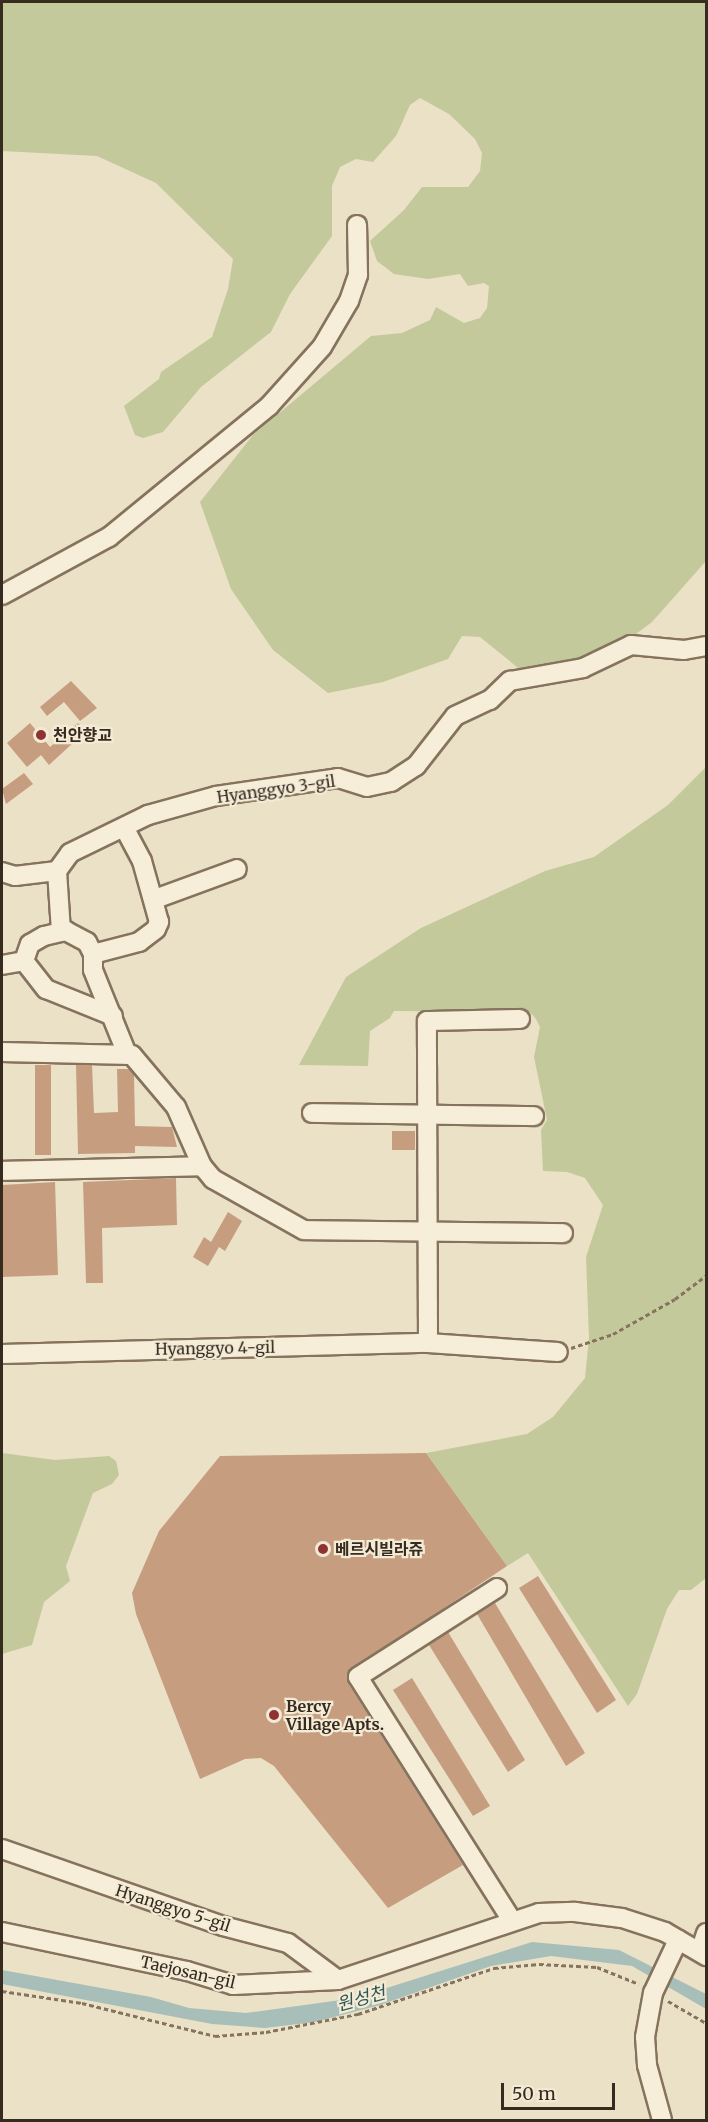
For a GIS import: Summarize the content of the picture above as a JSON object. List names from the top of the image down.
{
  "streets": {
    "street": [
      "Hyanggyo 3-gil",
      "Hyanggyo 4-gil",
      "Hyanggyo 5-gil",
      "Taejosan-gil"
    ]
  },
  "crossings": [
    ["Hyanggyo 5-gil", "Taejosan-gil"]
  ],
  "water": ["원성천"],
  "places": ["천안향교", "베르시빌라쥬", "Bercy Village Apts."],
  "scale_bar": "50 m"
}
